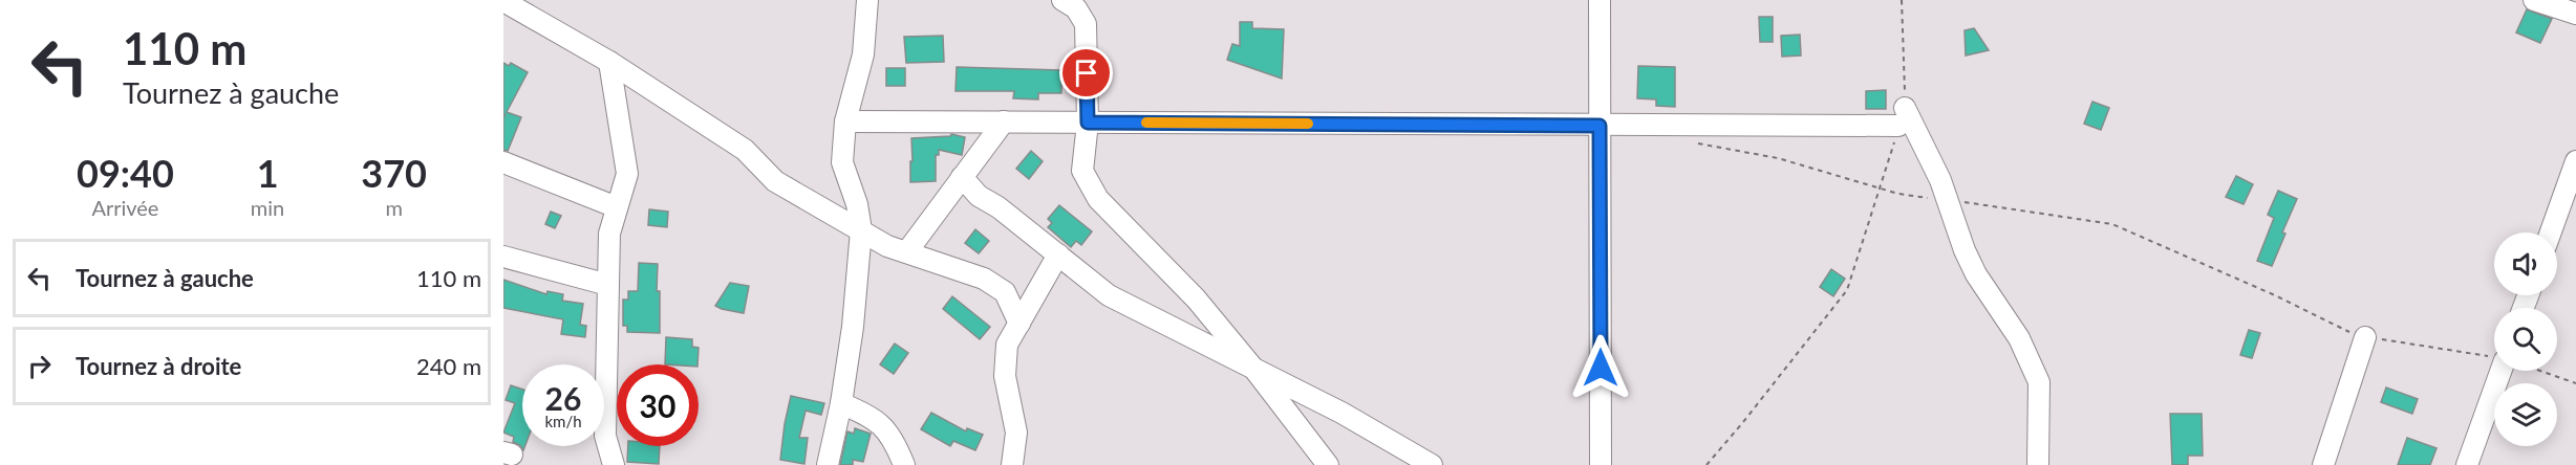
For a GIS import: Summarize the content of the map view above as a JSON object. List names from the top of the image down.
{
  "page": {
    "turn": ["110 m", "Tournez à gauche"],
    "eta": [
      "09:40",
      "Arrivée",
      "1",
      "min",
      "370",
      "m"
    ],
    "list": [
      {
        "name": "Tournez à gauche",
        "value": "110 m"
      },
      {
        "name": "Tournez à droite",
        "value": "240 m"
      }
    ],
    "speed": "26 km/h",
    "limit": "30"
  }
}
